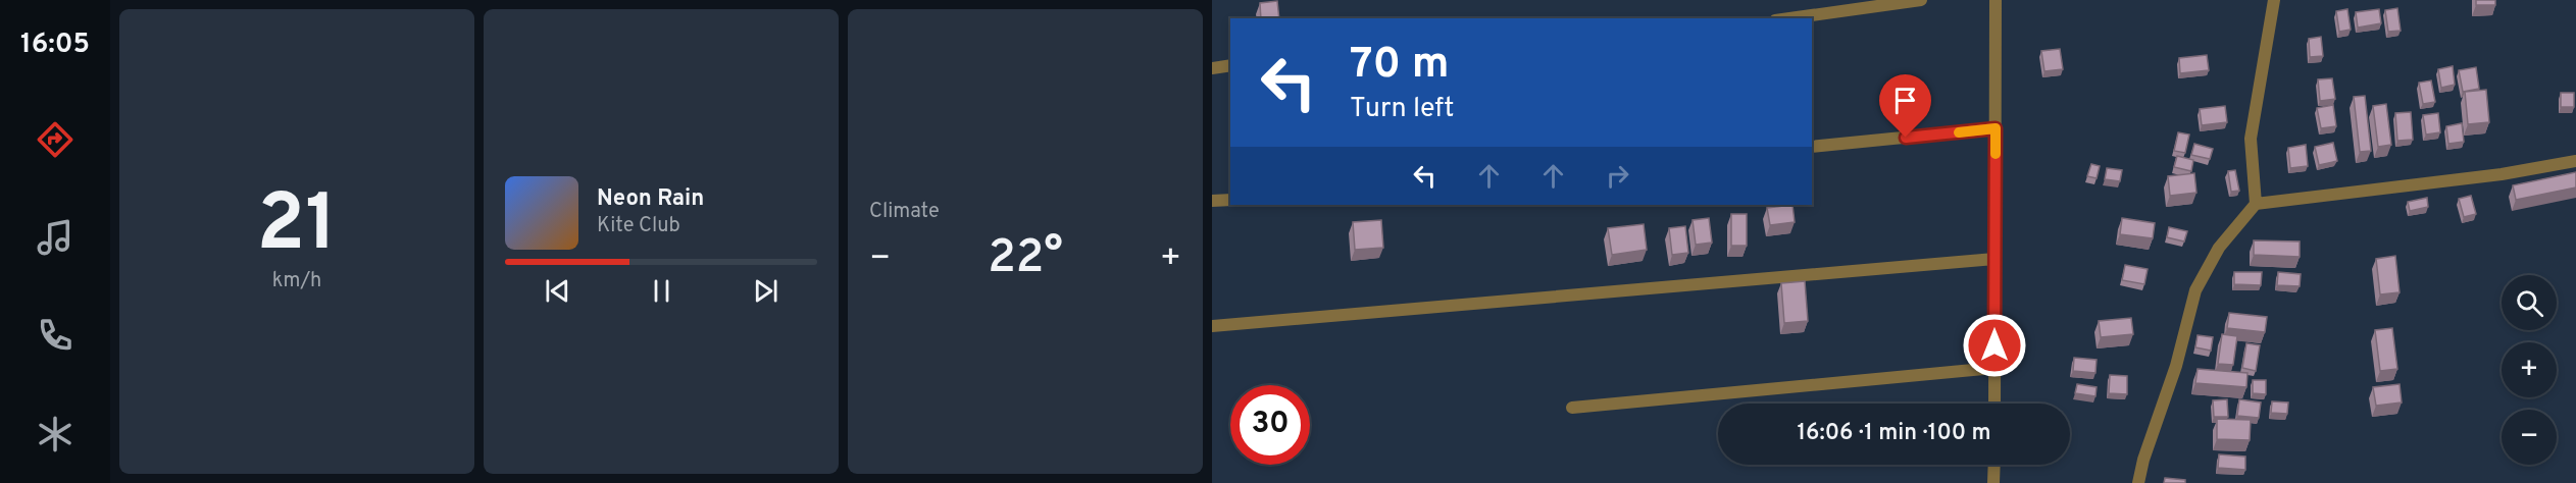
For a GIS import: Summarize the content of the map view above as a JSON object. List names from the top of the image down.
{
  "page": {
    "tabs": "16:05",
    "tile": [
      ["21", "km/h"],
      "Climate"
    ],
    "turn": ["70 m", "Turn left"],
    "song": ["Neon Rain", "Kite Club"],
    "heat": ["−", "22°", "+"],
    "map_buttons": ["+", "−"],
    "limit": "30",
    "trip": "16:06 · 1 min · 100 m"
  }
}
